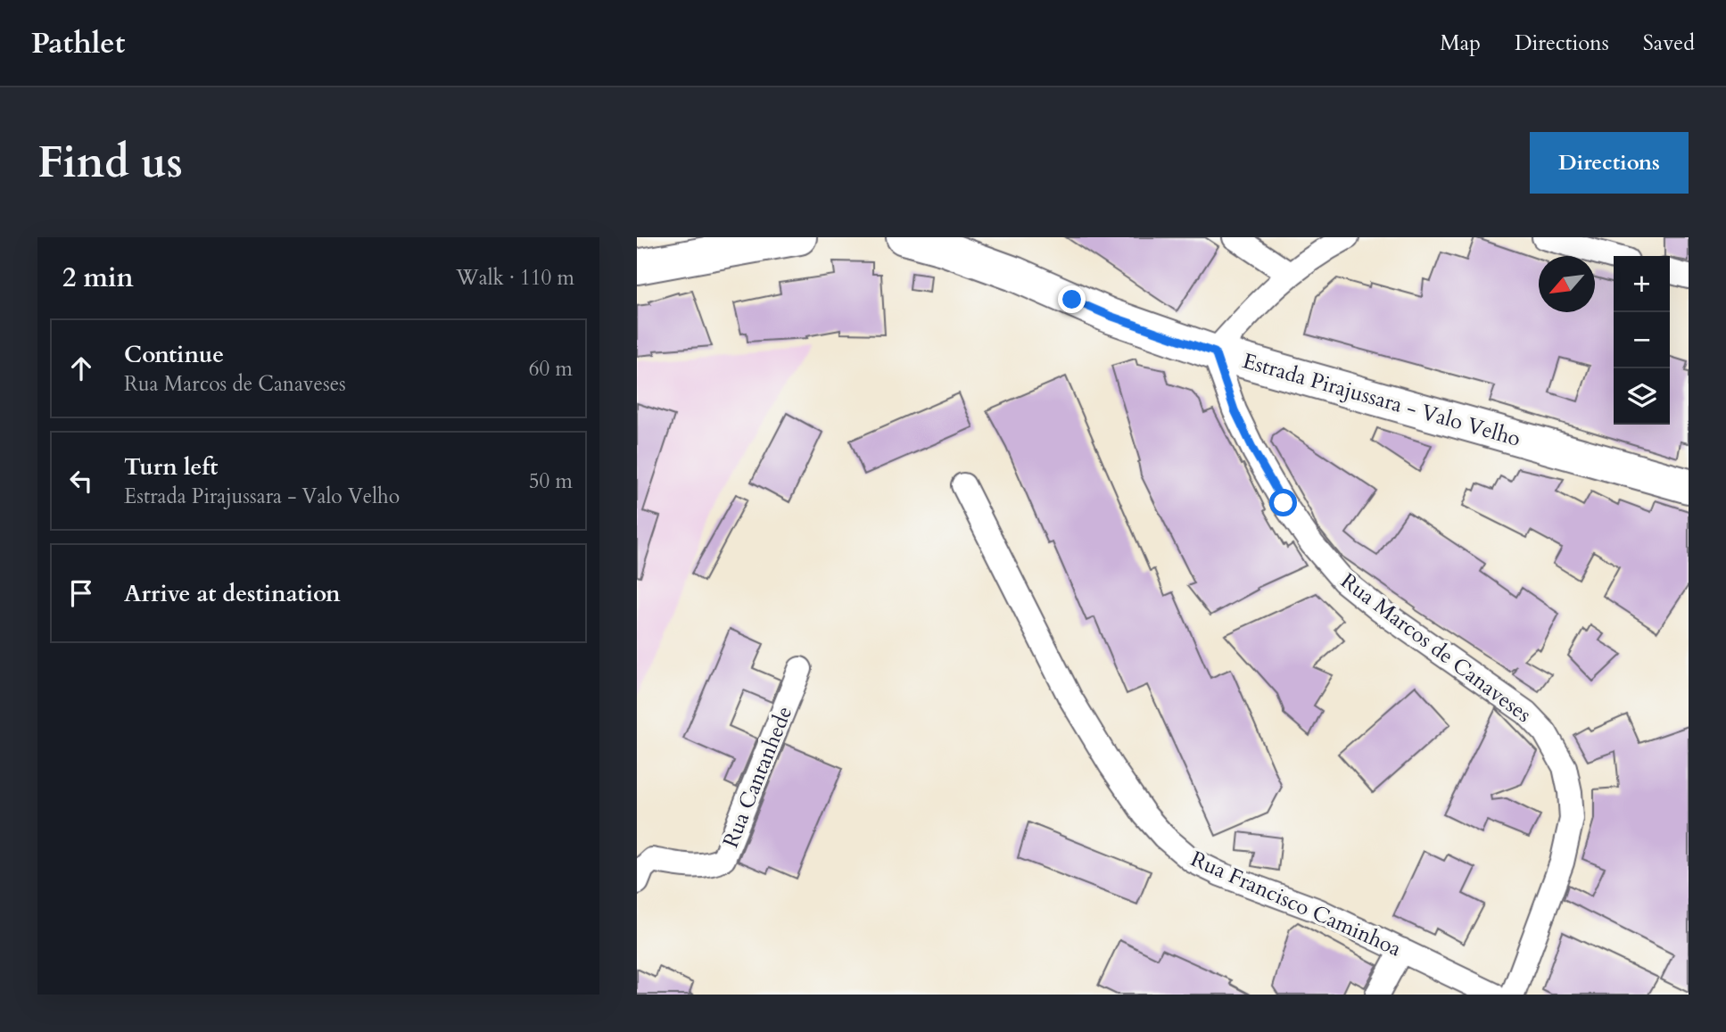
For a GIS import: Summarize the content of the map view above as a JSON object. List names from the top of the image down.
{
  "streets": {
    "main road": ["Estrada Pirajussara - Valo Velho"],
    "street": ["Rua Marcos de Canaveses", "Rua Cantanhede", "Rua Francisco Caminhoa"]
  },
  "crossings": [
    ["Estrada Pirajussara - Valo Velho", "Rua Marcos de Canaveses"]
  ],
  "north": "bottom left",
  "page": {
    "header": "Pathlet",
    "nav": ["Map", "Directions", "Saved"],
    "buttons": "Directions",
    "title": "Find us",
    "heading": ["2 min", "Walk · 110 m"],
    "map_buttons": ["+", "−"],
    "list": [
      ["Continue", "Rua Marcos de Canaveses", "60 m"],
      ["Turn left", "Estrada Pirajussara - Valo Velho", "50 m"],
      "Arrive at destination"
    ]
  }
}
